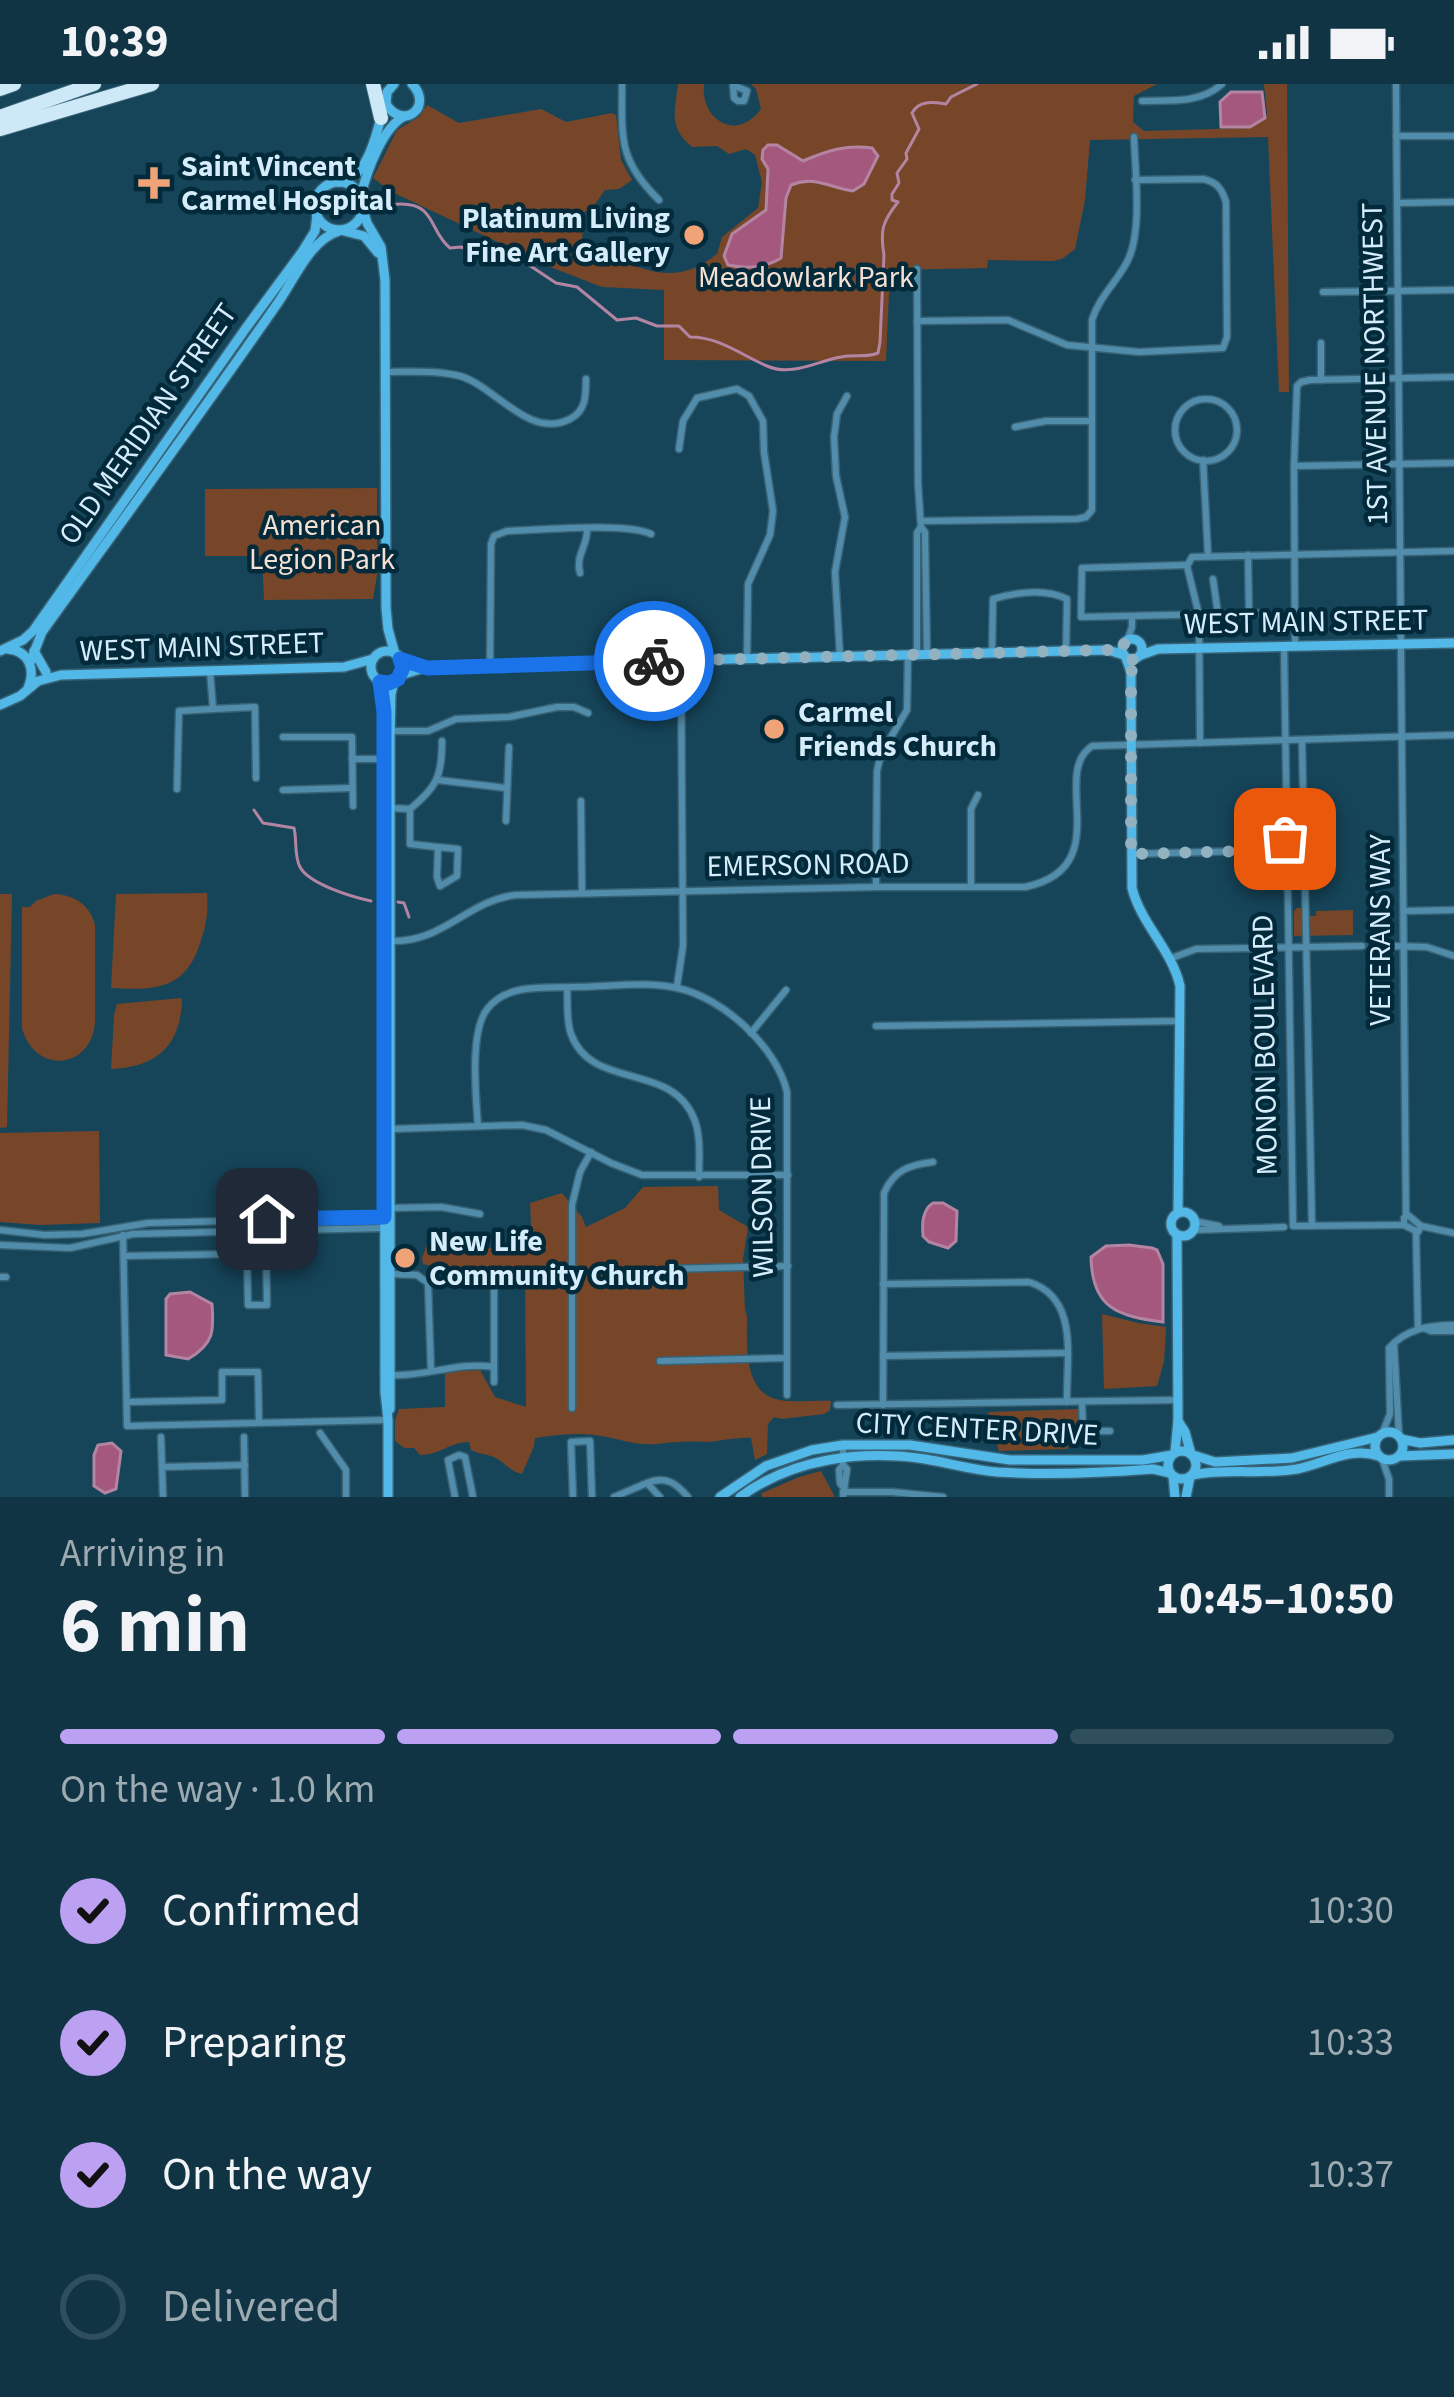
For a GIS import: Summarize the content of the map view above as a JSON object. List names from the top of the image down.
{
  "streets": {
    "main road": ["OLD MERIDIAN STREET", "WEST MAIN STREET", "CITY CENTER DRIVE"],
    "street": [
      "1ST AVENUE NORTHWEST",
      "EMERSON ROAD",
      "VETERANS WAY",
      "MONON BOULEVARD",
      "WILSON DRIVE"
    ]
  },
  "crossings": [
    ["1ST AVENUE NORTHWEST", "WEST MAIN STREET"],
    ["1ST AVENUE NORTHWEST", "VETERANS WAY"],
    ["OLD MERIDIAN STREET", "WEST MAIN STREET"],
    ["WEST MAIN STREET", "VETERANS WAY"],
    ["WEST MAIN STREET", "MONON BOULEVARD"]
  ],
  "parks": ["Meadowlark Park", "American Legion Park"],
  "places": {
    "health": ["Saint Vincent Carmel Hospital"],
    "other": ["Platinum Living Fine Art Gallery", "Carmel Friends Church", "New Life Community Church"]
  },
  "page": {
    "status": "10:39",
    "heading": ["6 min", "Arriving in", "10:45–10:50"],
    "bar": "On the way · 1.0 km",
    "list": [
      ["Confirmed", "10:30"],
      ["Preparing", "10:33"],
      ["On the way", "10:37"],
      "Delivered"
    ]
  }
}
